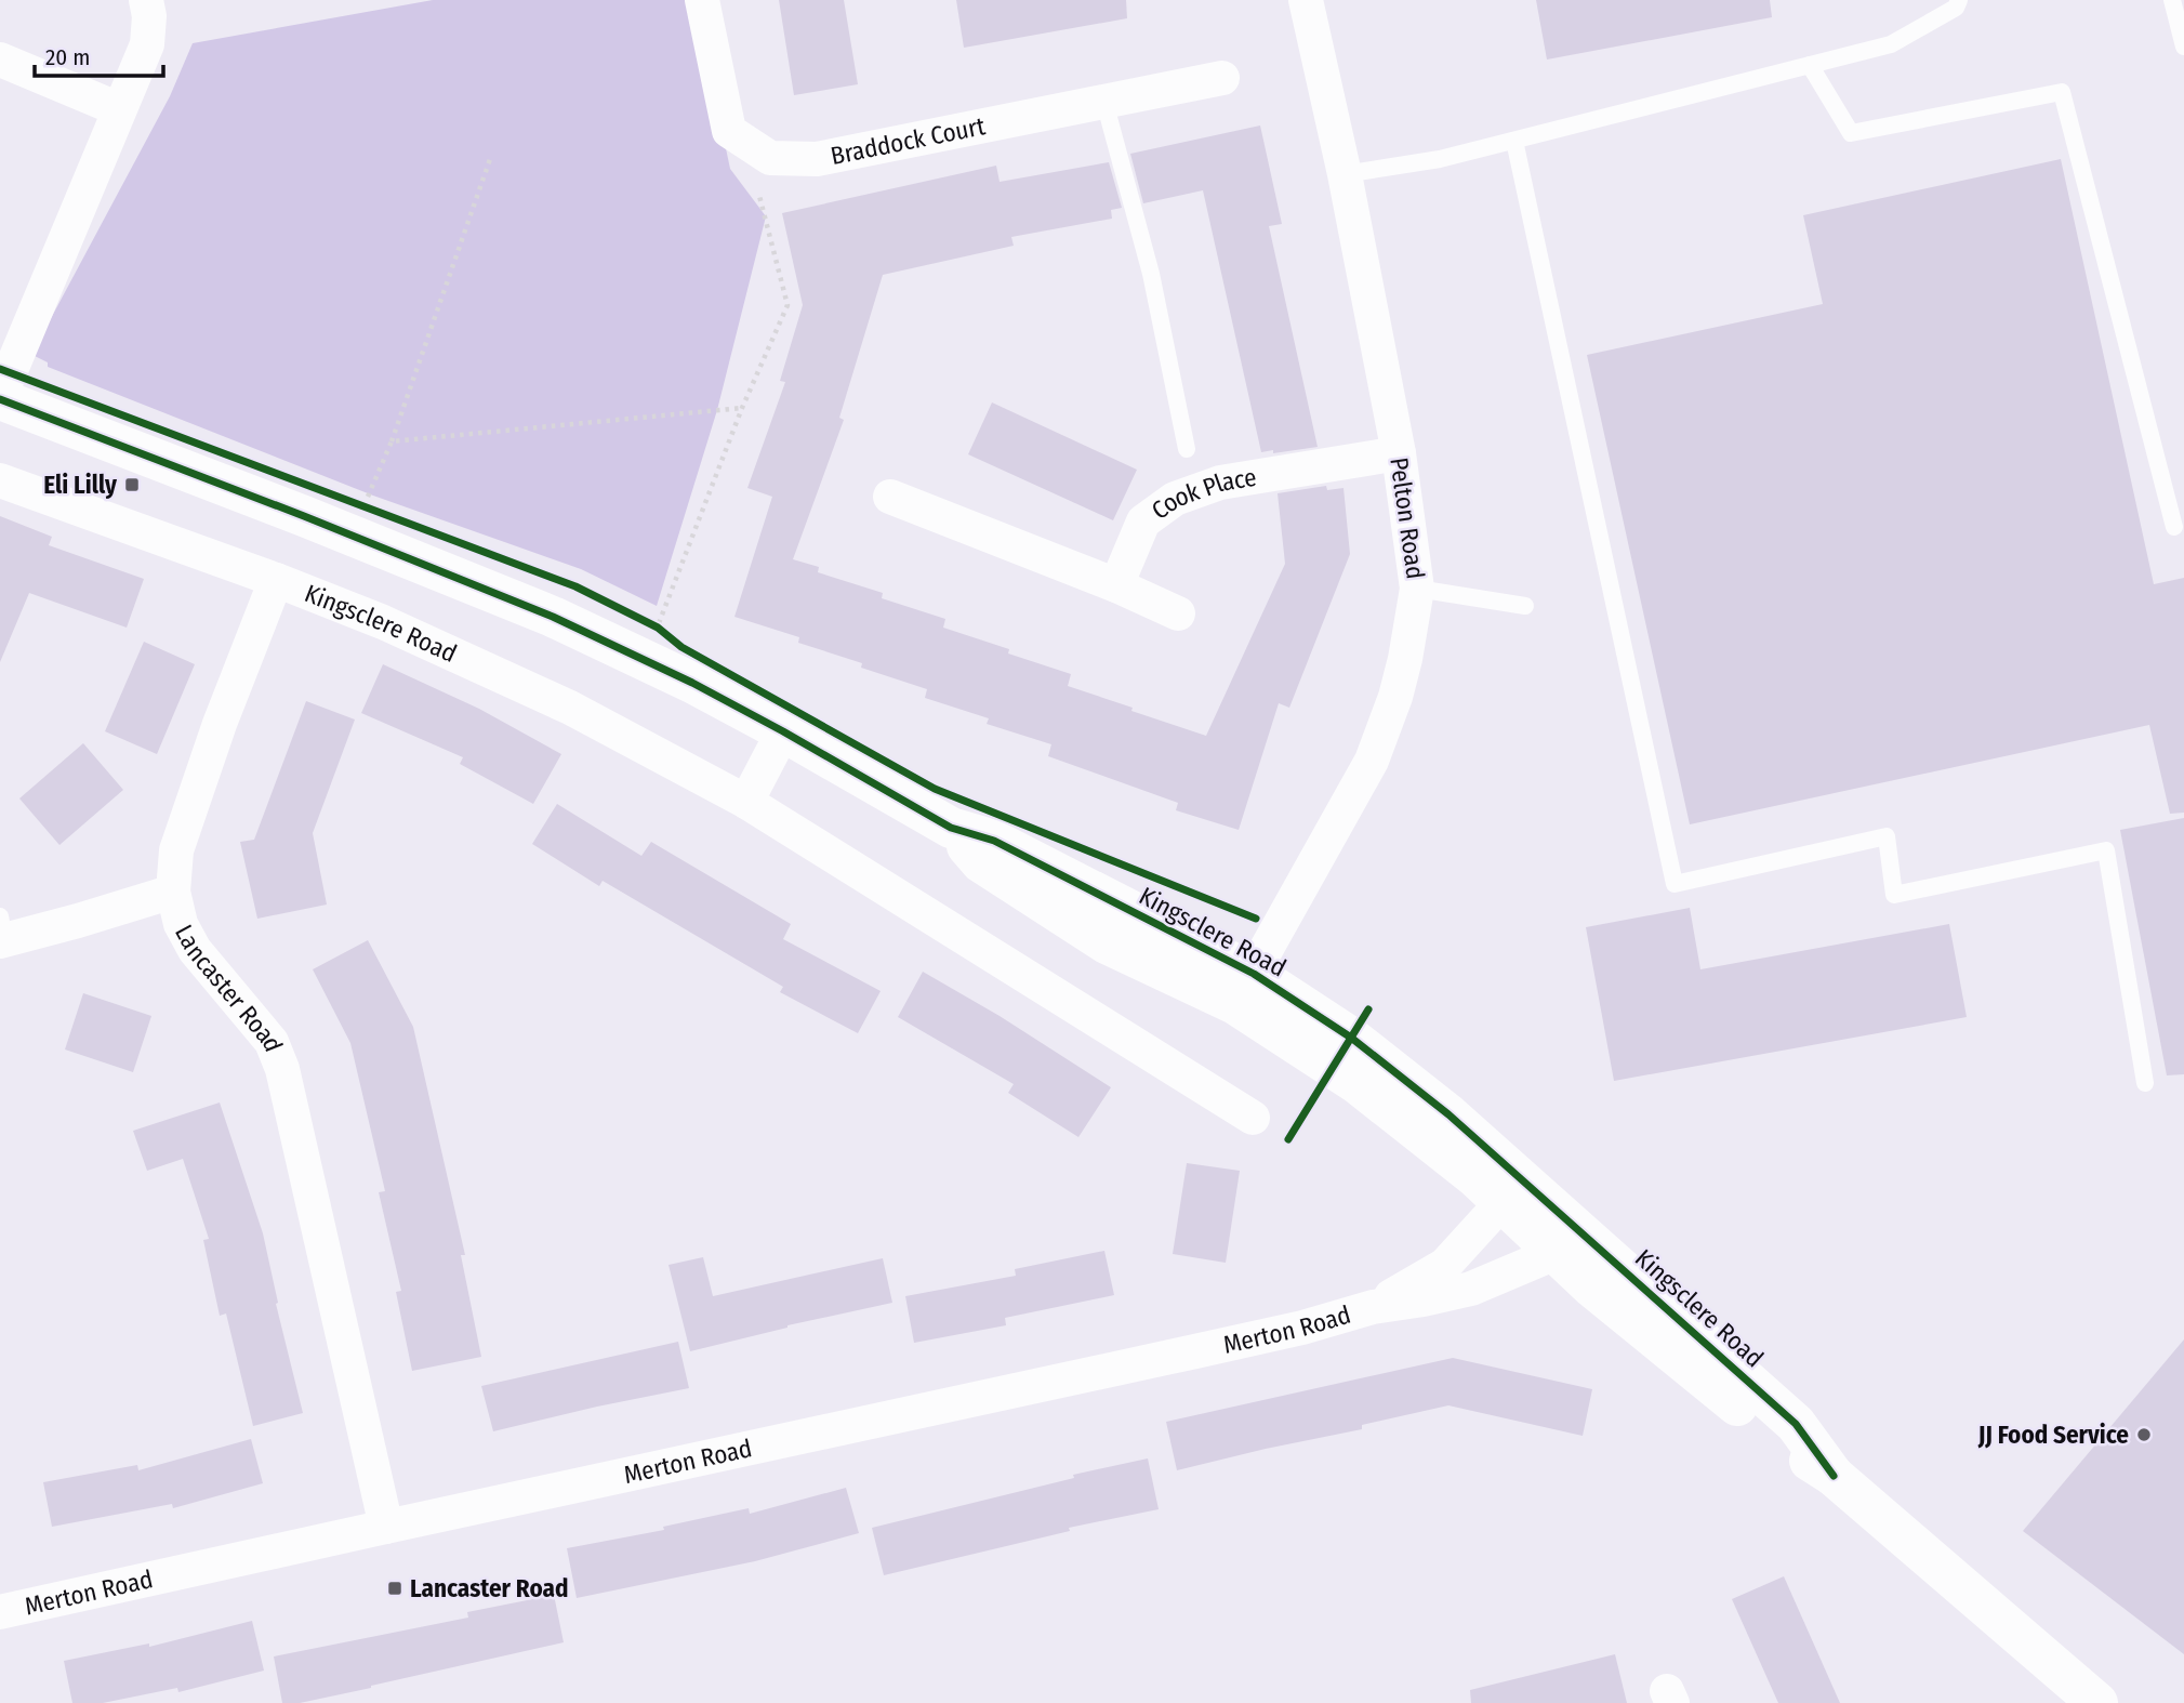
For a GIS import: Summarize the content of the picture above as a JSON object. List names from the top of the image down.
{
  "streets": {
    "street": [
      "Braddock Court",
      "Cook Place",
      "Pelton Road",
      "Kingsclere Road",
      "Lancaster Road",
      "Merton Road"
    ]
  },
  "crossings": [
    ["Cook Place", "Pelton Road"],
    ["Pelton Road", "Kingsclere Road"],
    ["Kingsclere Road", "Lancaster Road"],
    ["Kingsclere Road", "Merton Road"],
    ["Lancaster Road", "Merton Road"]
  ],
  "places": {
    "transit": ["Eli Lilly", "Lancaster Road"],
    "other": ["JJ Food Service"]
  },
  "scale_bar": "20 m"
}
